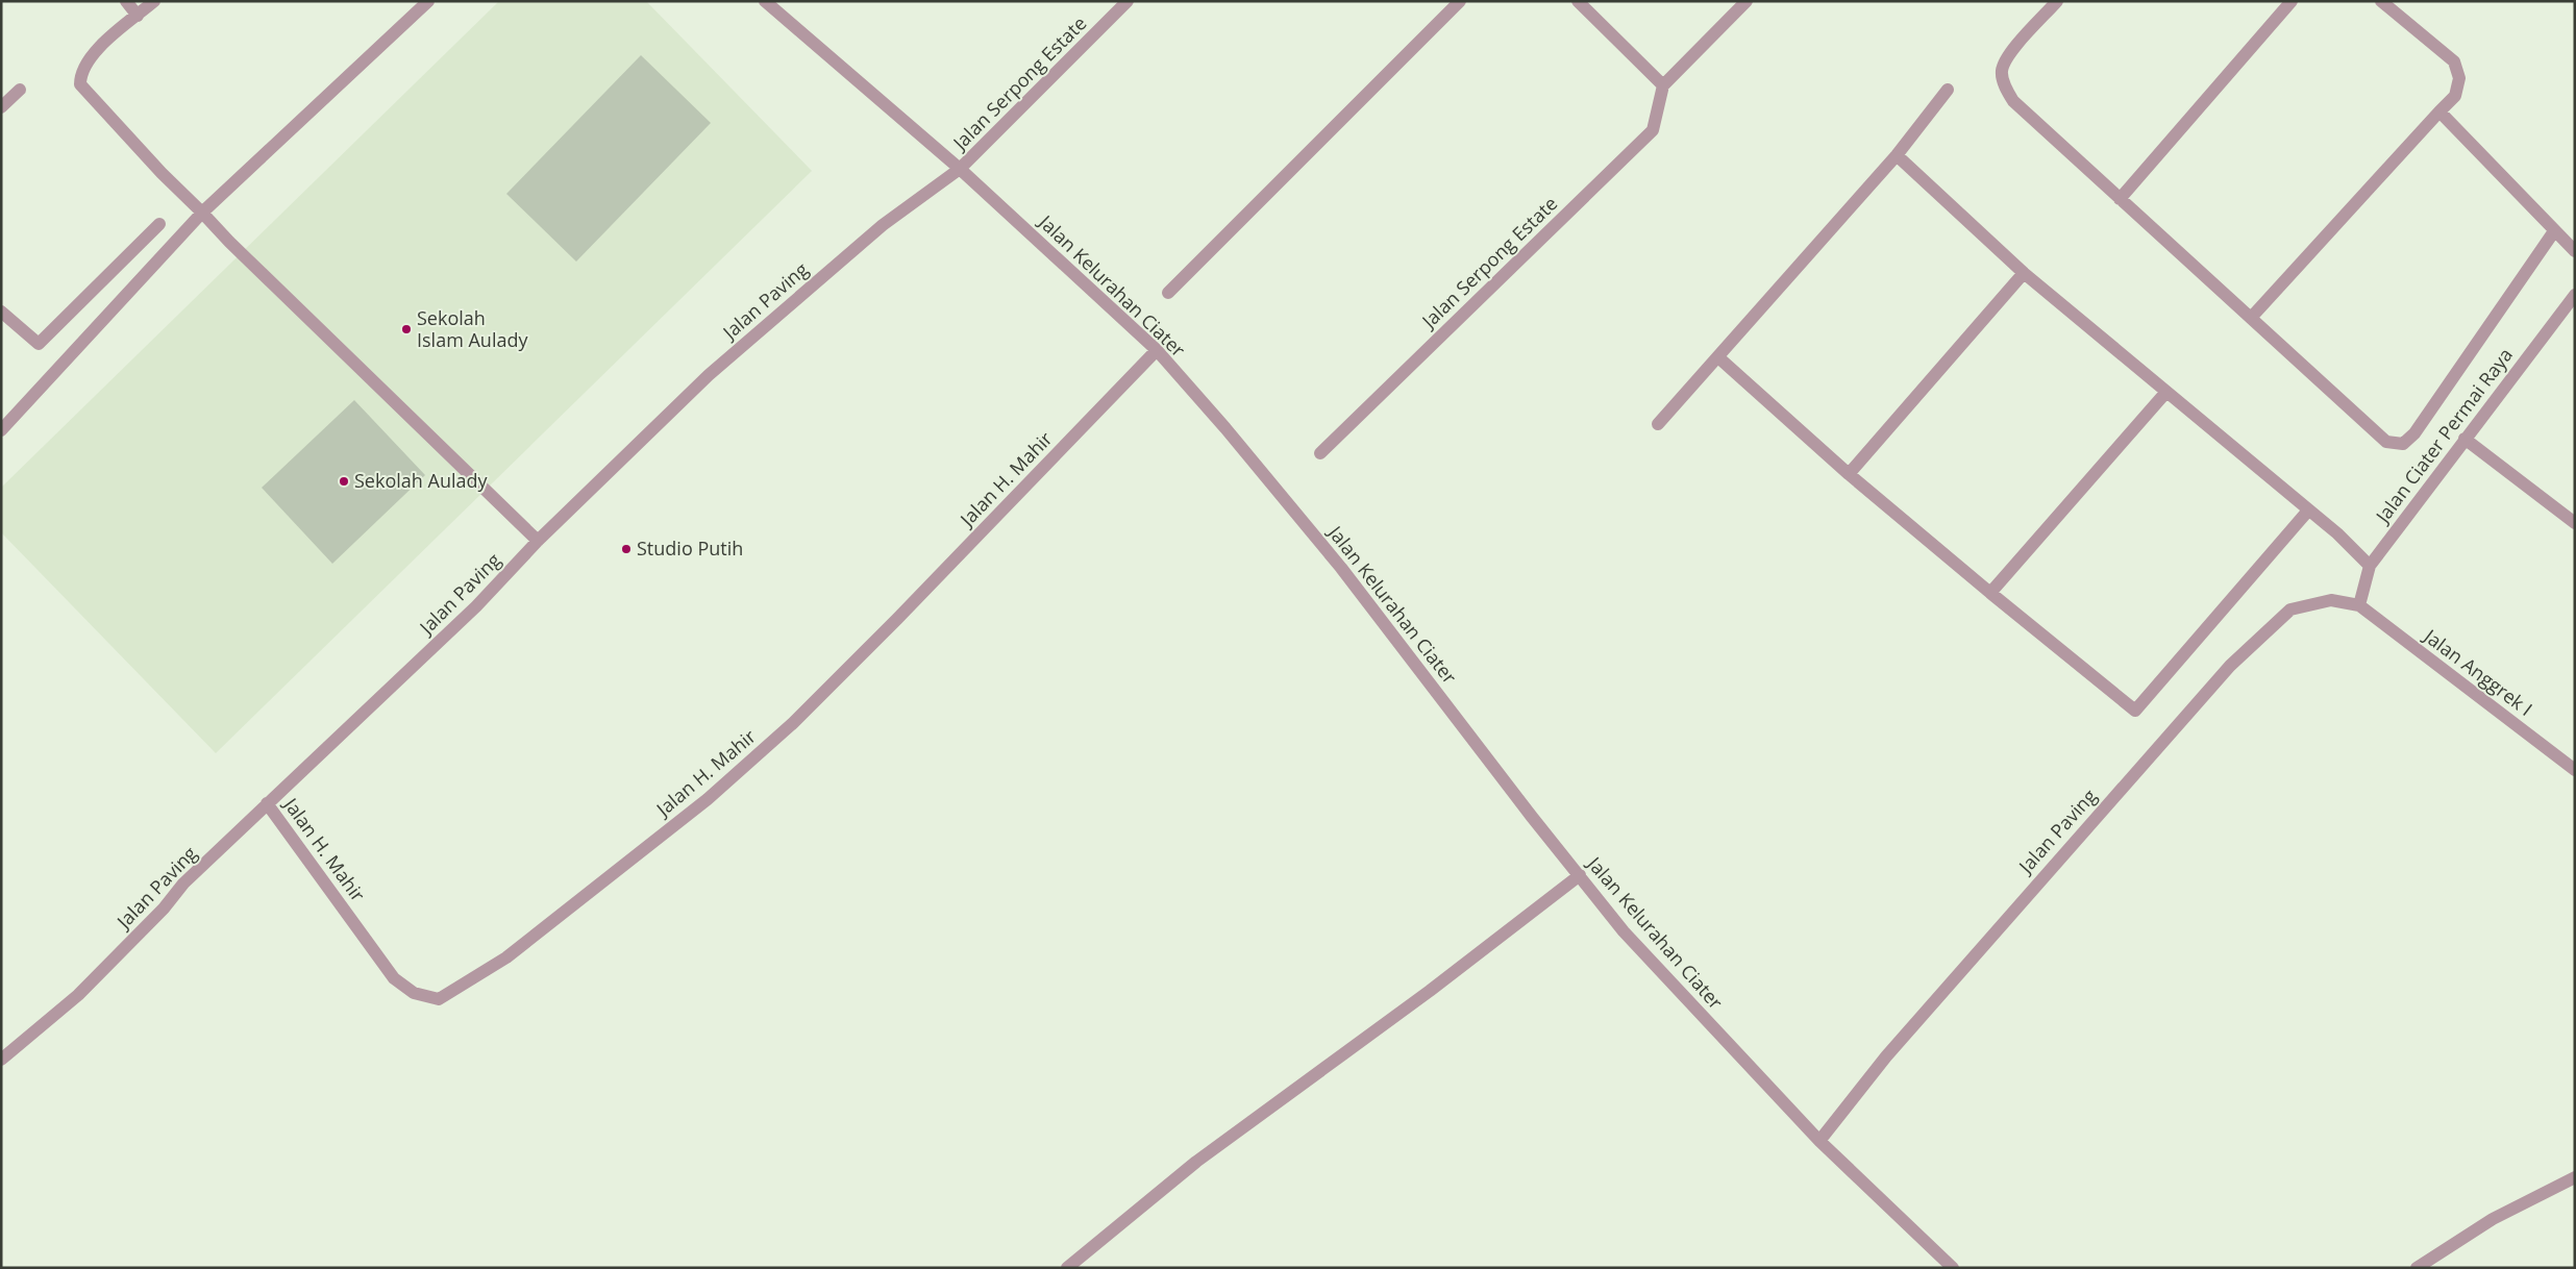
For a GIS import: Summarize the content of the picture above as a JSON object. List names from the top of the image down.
{
  "streets": {
    "street": [
      "Jalan Serpong Estate",
      "Jalan Kelurahan Ciater",
      "Jalan Paving",
      "Jalan Ciater Permai Raya",
      "Jalan H. Mahir",
      "Jalan Anggrek I"
    ]
  },
  "crossings": [
    ["Jalan Serpong Estate", "Jalan Kelurahan Ciater"],
    ["Jalan Serpong Estate", "Jalan Paving"],
    ["Jalan Kelurahan Ciater", "Jalan Paving"],
    ["Jalan Kelurahan Ciater", "Jalan H. Mahir"],
    ["Jalan Paving", "Jalan Ciater Permai Raya"],
    ["Jalan Paving", "Jalan H. Mahir"],
    ["Jalan Paving", "Jalan Anggrek I"],
    ["Jalan Ciater Permai Raya", "Jalan Anggrek I"]
  ],
  "places": ["Sekolah Islam Aulady", "Sekolah Aulady", "Studio Putih"]
}
